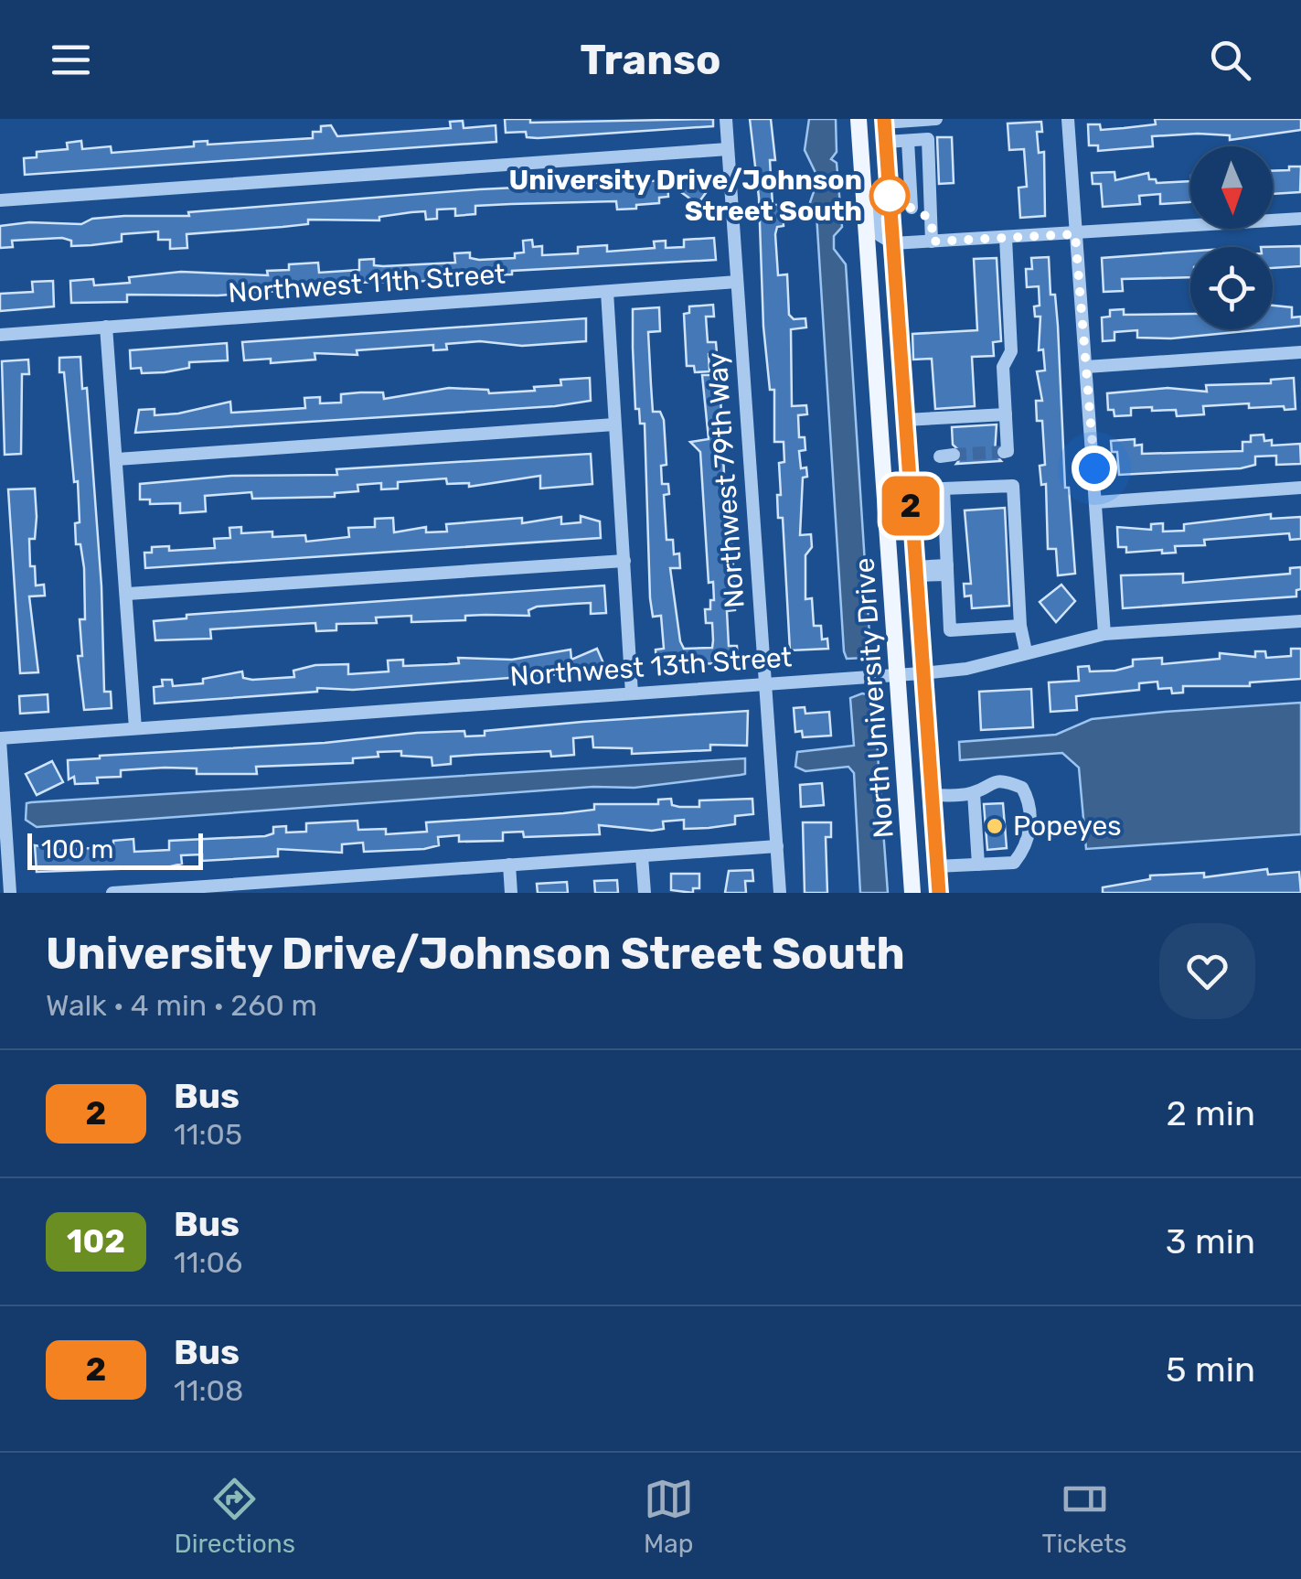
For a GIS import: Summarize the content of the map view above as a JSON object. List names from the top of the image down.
{
  "streets": {
    "main road": ["North University Drive"],
    "street": ["Northwest 11th Street", "Northwest 79th Way", "Northwest 13th Street"]
  },
  "crossings": [
    ["Northwest 11th Street", "Northwest 79th Way"],
    ["Northwest 79th Way", "Northwest 13th Street"],
    ["Northwest 13th Street", "North University Drive"]
  ],
  "places": ["University Drive/Johnson Street South", "Popeyes"],
  "lines": ["bus line 2"],
  "scale_bar": "100 m",
  "north": "bottom",
  "page": {
    "header": "Transo",
    "on_map": "2",
    "scale": "100 m",
    "heading": ["University Drive/Johnson Street South", "Walk · 4 min · 260 m"],
    "list": [
      {
        "mark": "2",
        "name": "Bus",
        "note": "11:05",
        "value": "2 min"
      },
      {
        "mark": "102",
        "name": "Bus",
        "note": "11:06",
        "value": "3 min"
      },
      {
        "mark": "2",
        "name": "Bus",
        "note": "11:08",
        "value": "5 min"
      }
    ],
    "tabs": ["Directions", "Map", "Tickets"]
  }
}
